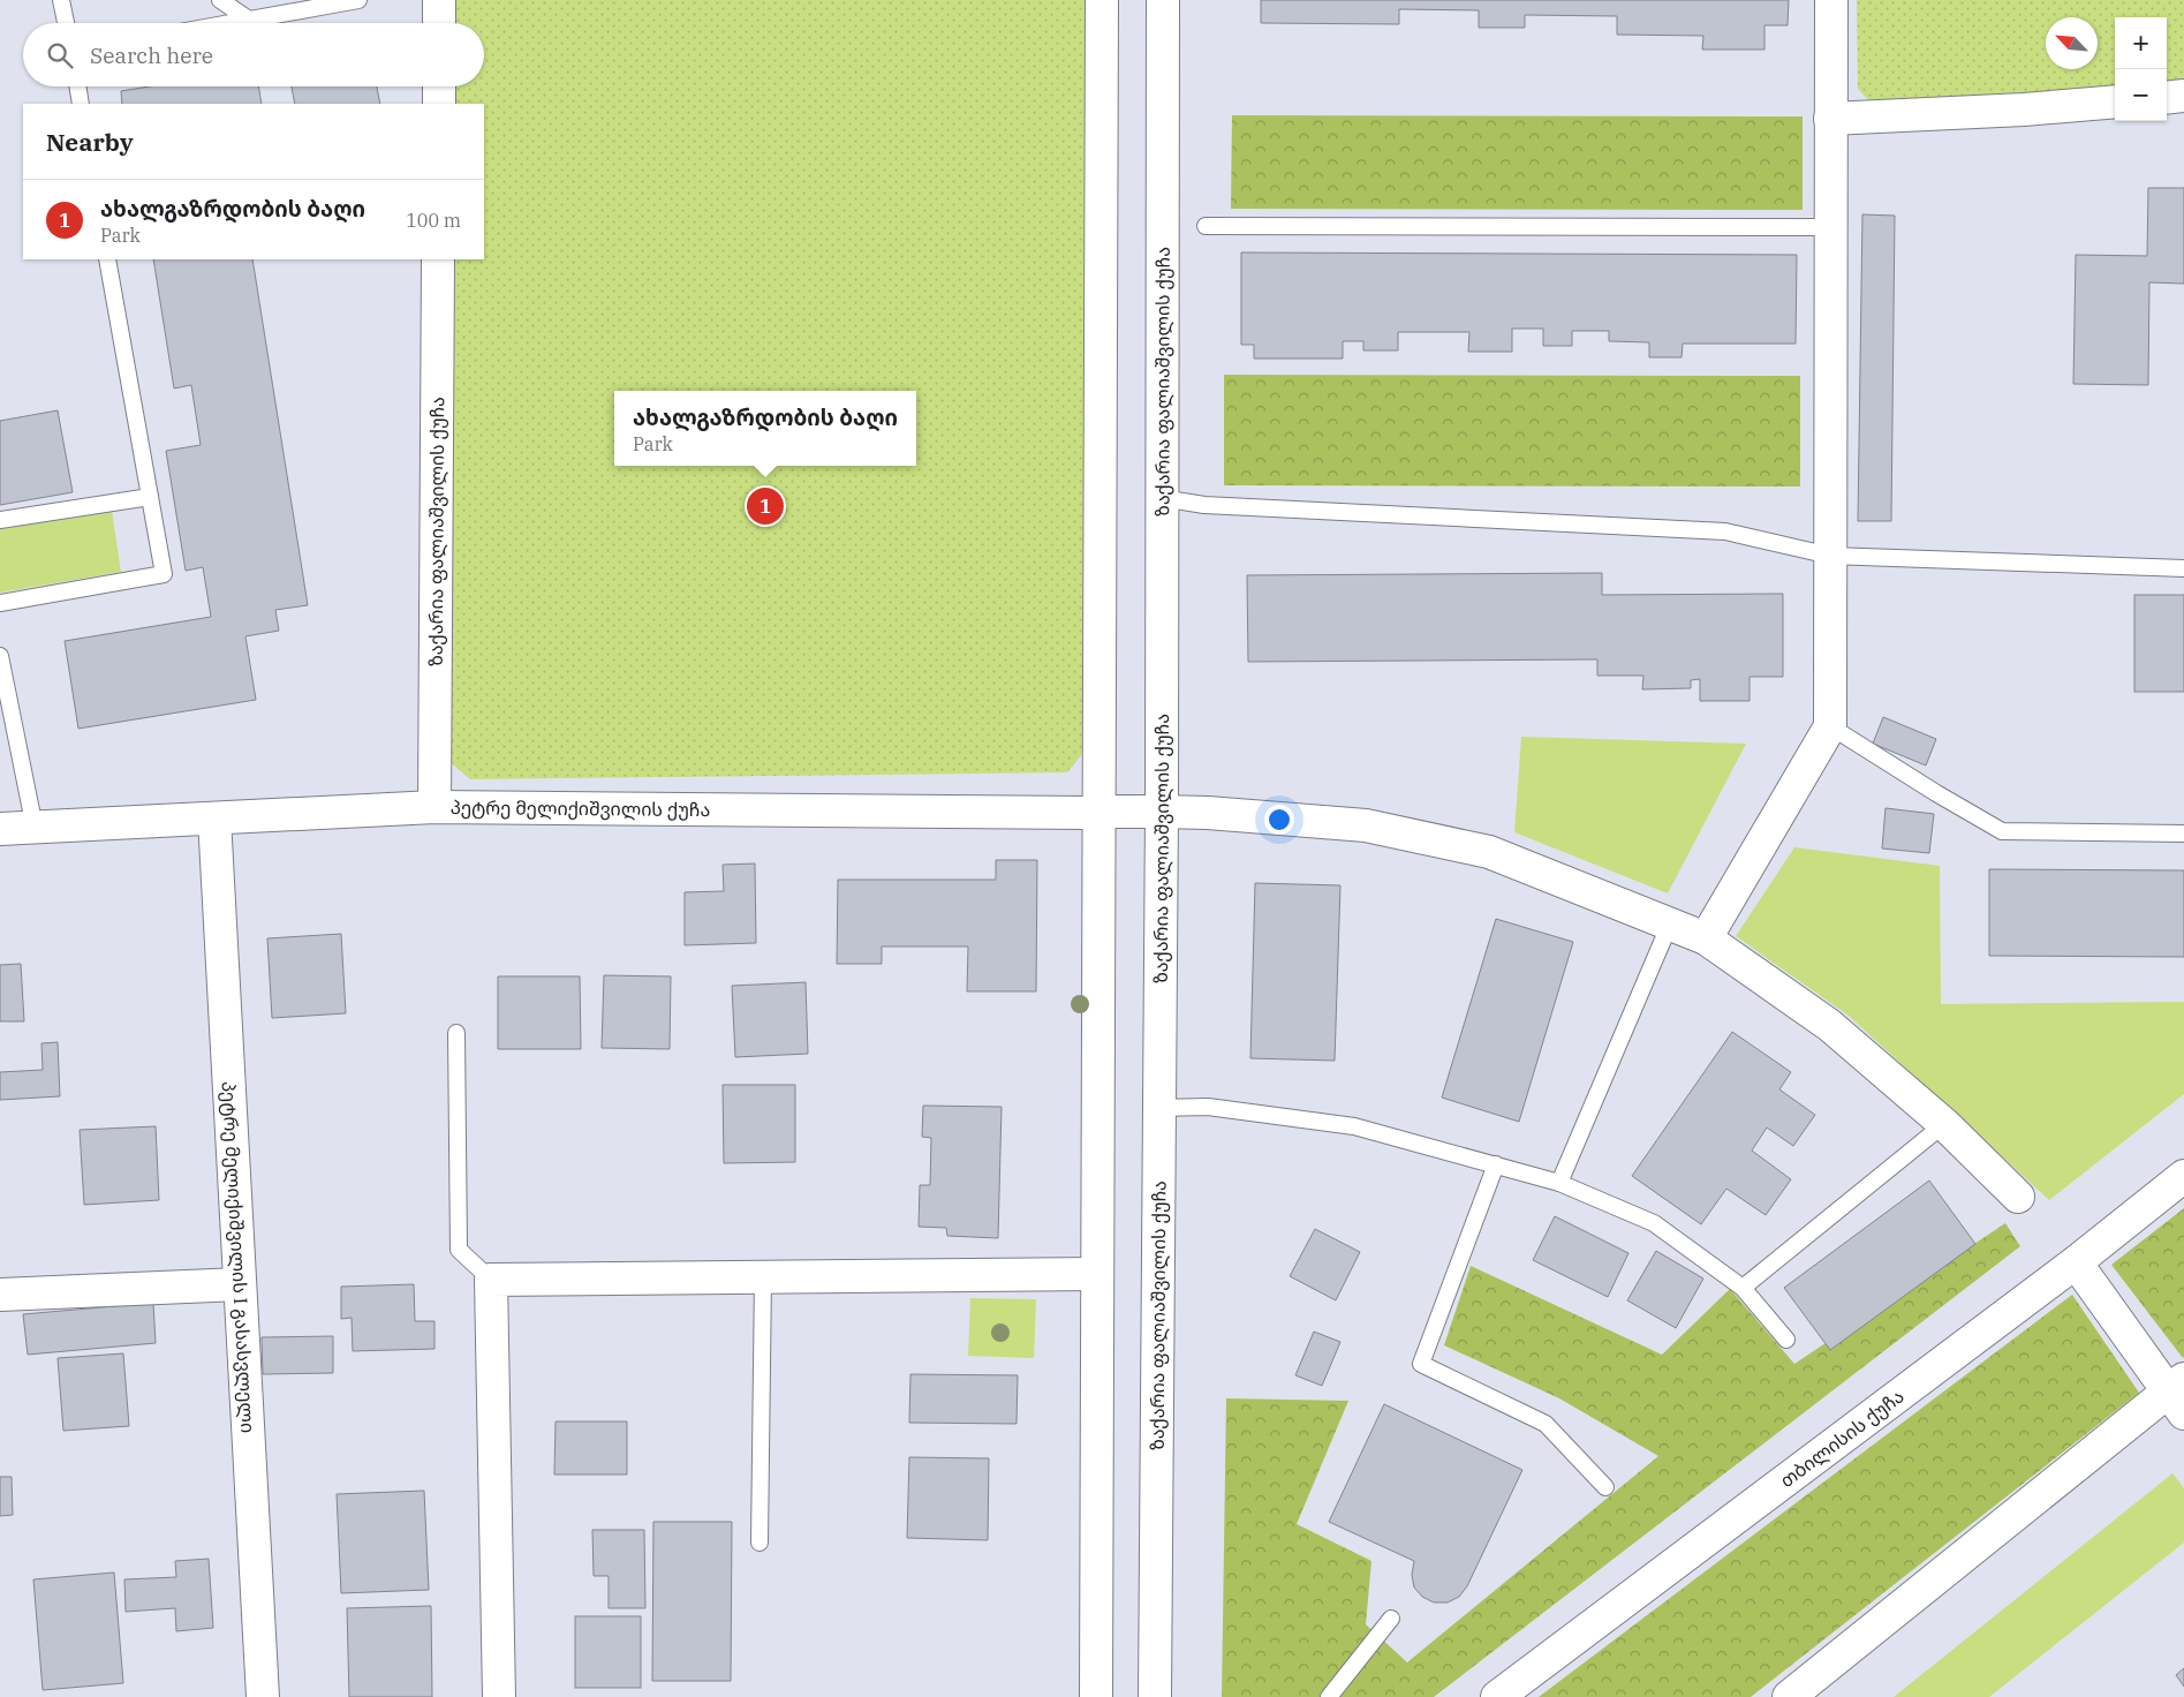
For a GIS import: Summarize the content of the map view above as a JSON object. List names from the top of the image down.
{
  "streets": {
    "street": [
      "ზაქარია ფალიაშვილის ქუჩა",
      "პეტრე მელიქიშვილის ქუჩა",
      "პეტრე მელიქიშვილის I გასასვლელი",
      "თბილისის ქუჩა"
    ]
  },
  "crossings": [
    ["ზაქარია ფალიაშვილის ქუჩა", "პეტრე მელიქიშვილის ქუჩა"],
    ["პეტრე მელიქიშვილის ქუჩა", "პეტრე მელიქიშვილის I გასასვლელი"]
  ],
  "north": "top left",
  "page": {
    "map_buttons": ["+", "−"],
    "search": "Search here",
    "heading": "Nearby",
    "list": [
      {
        "mark": "1",
        "name": "ახალგაზრდობის ბაღი",
        "note": "Park",
        "value": "100 m"
      }
    ],
    "popup": ["ახალგაზრდობის ბაღი", "Park"],
    "pins": "1"
  }
}
